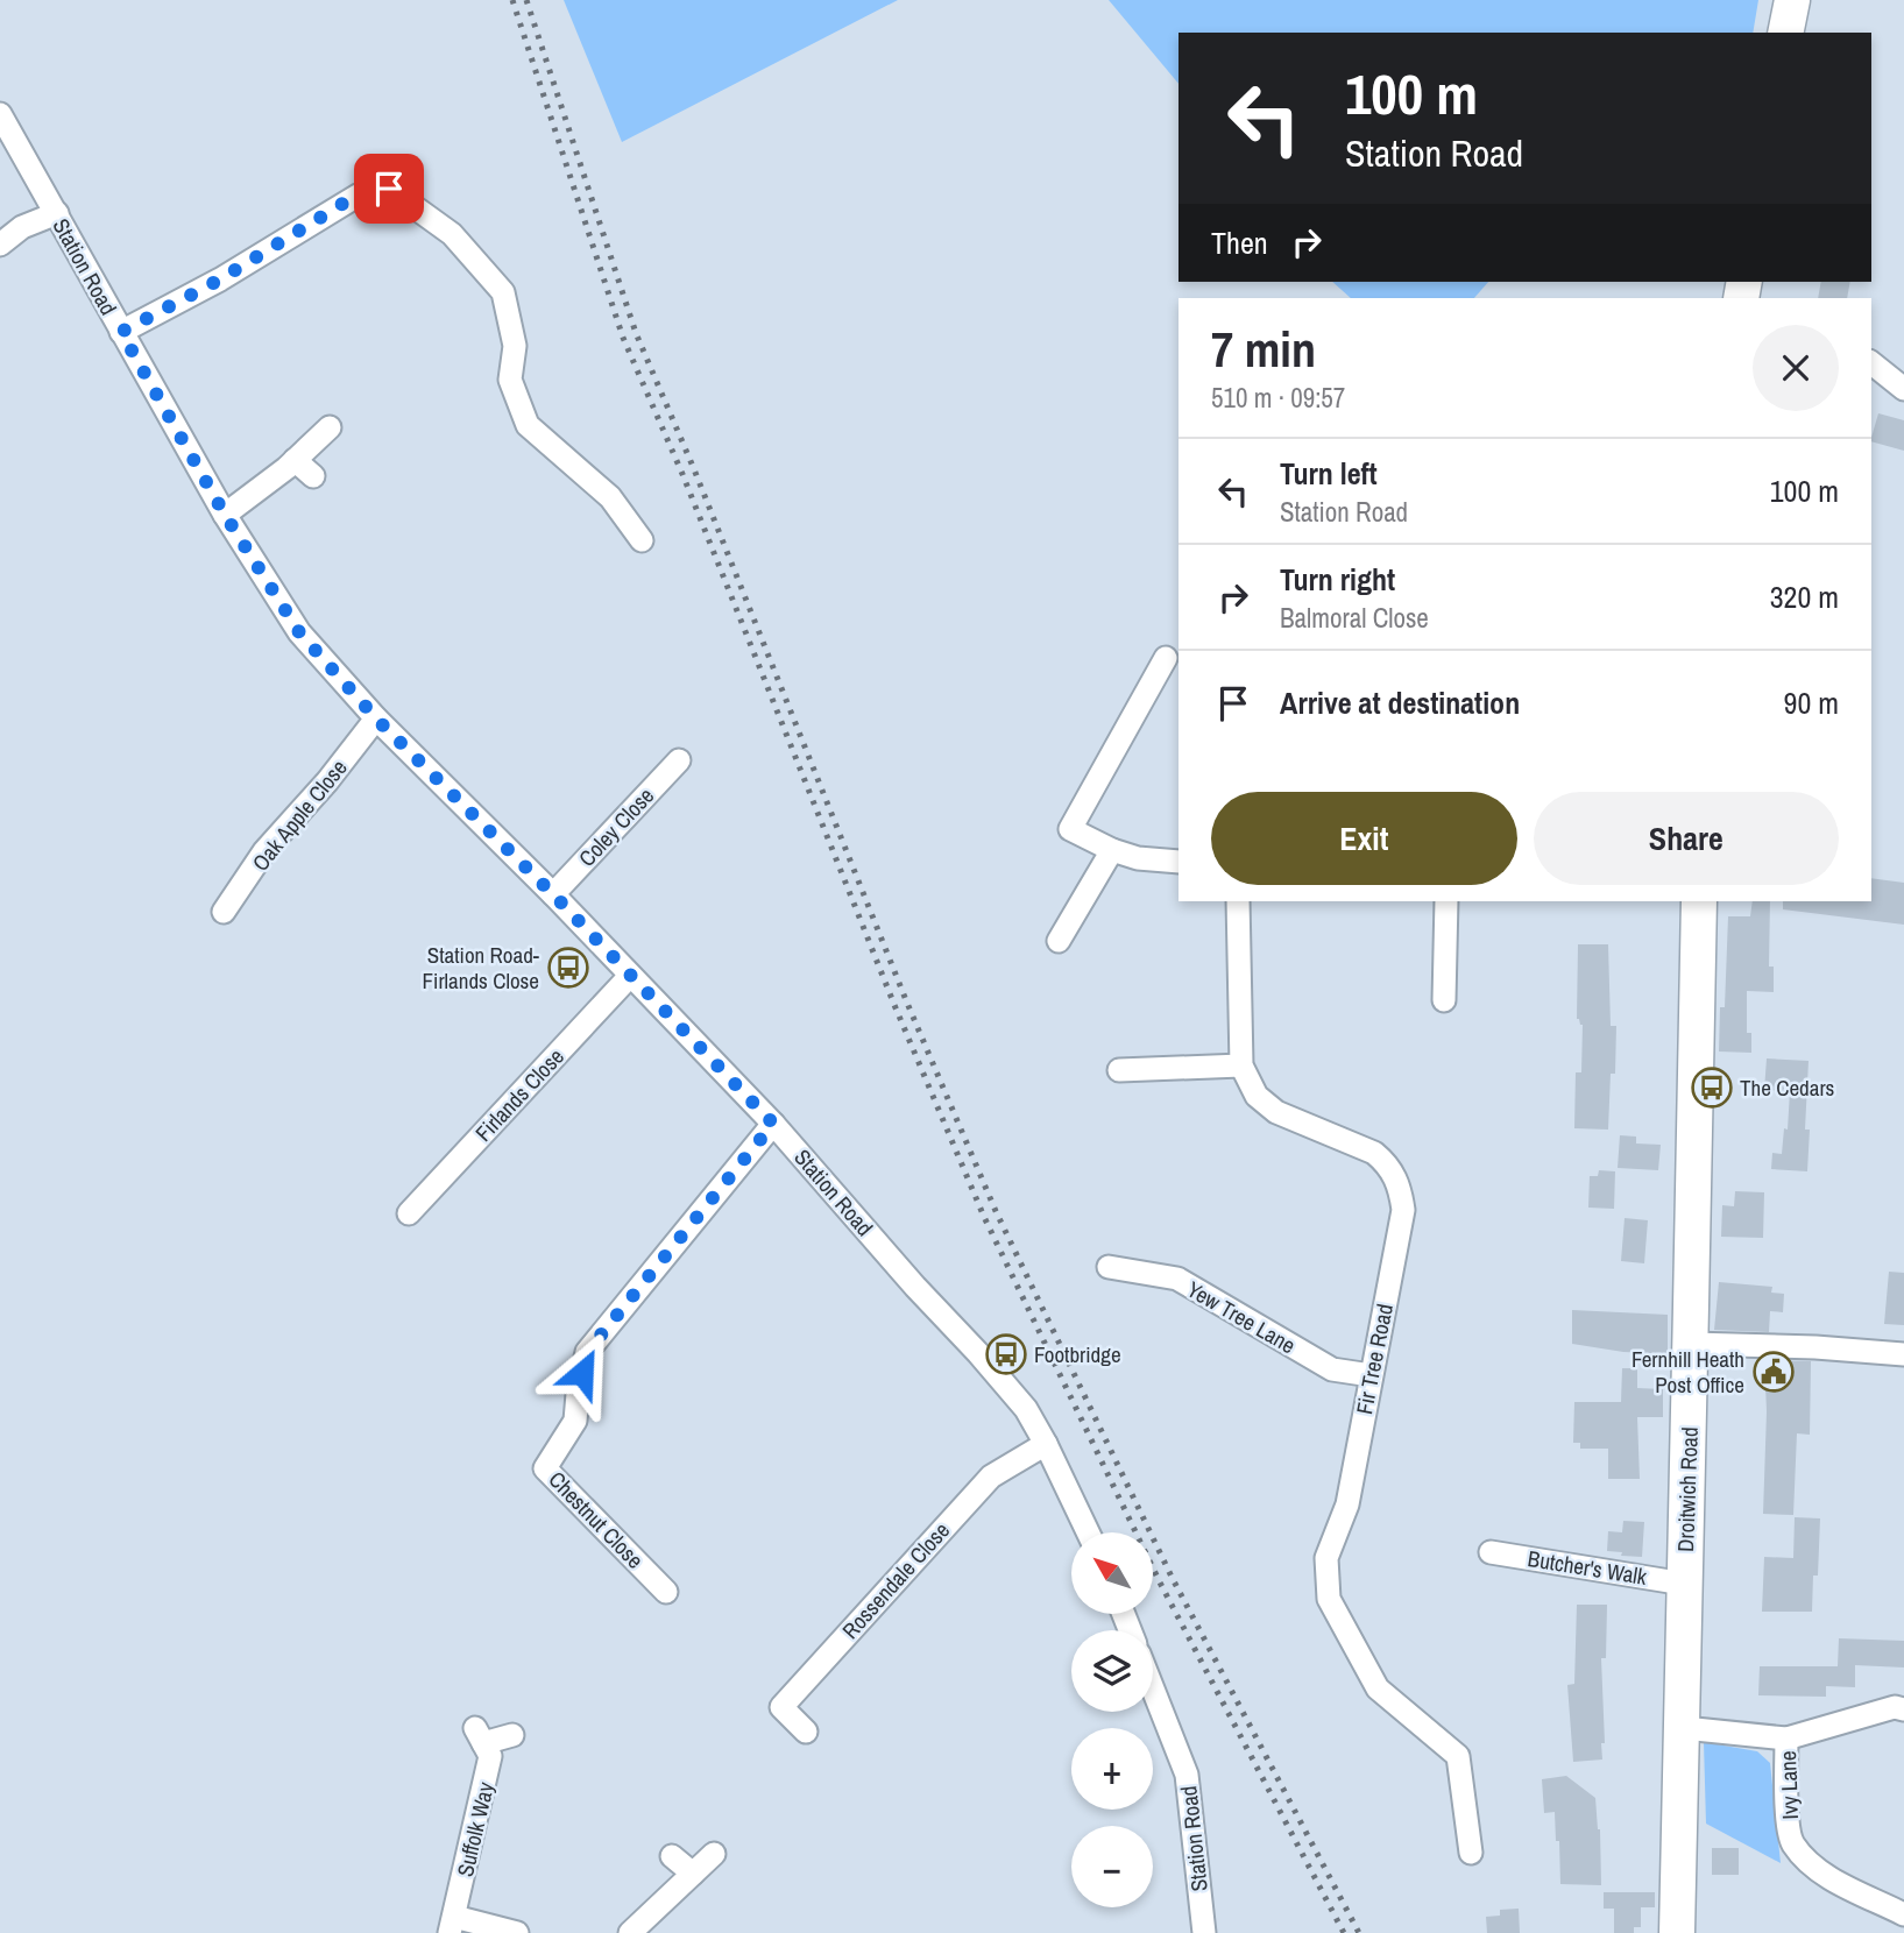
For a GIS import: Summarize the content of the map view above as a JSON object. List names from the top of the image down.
{
  "streets": {
    "main road": ["Droitwich Road"],
    "street": [
      "Station Road",
      "Oak Apple Close",
      "Coley Close",
      "Firlands Close",
      "Yew Tree Lane",
      "Fir Tree Road",
      "Chestnut Close",
      "Butcher's Walk",
      "Rossendale Close",
      "Ivy Lane",
      "Suffolk Way"
    ]
  },
  "crossings": [
    ["Station Road", "Oak Apple Close"],
    ["Station Road", "Coley Close"],
    ["Station Road", "Firlands Close"],
    ["Station Road", "Chestnut Close"],
    ["Station Road", "Rossendale Close"],
    ["Yew Tree Lane", "Fir Tree Road"],
    ["Droitwich Road", "Butcher's Walk"]
  ],
  "places": {
    "bus stop": ["Station Road- Firlands Close", "The Cedars", "Footbridge"],
    "public building": ["Fernhill Heath Post Office"]
  },
  "north": "top left",
  "page": {
    "turn": ["100 m", "Station Road"],
    "then": "Then",
    "heading": ["7 min", "510 m · 09:57"],
    "list": [
      {
        "name": "Turn left",
        "note": "Station Road",
        "value": "100 m"
      },
      {
        "name": "Turn right",
        "note": "Balmoral Close",
        "value": "320 m"
      },
      {
        "name": "Arrive at destination",
        "value": "90 m"
      }
    ],
    "buttons": ["Exit", "Share"],
    "map_buttons": ["+", "−"]
  }
}
